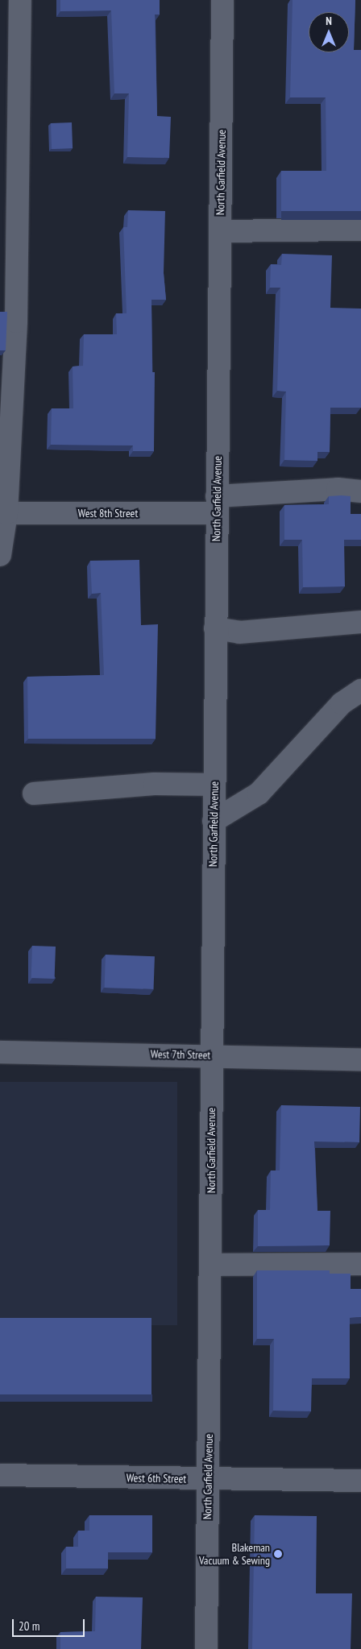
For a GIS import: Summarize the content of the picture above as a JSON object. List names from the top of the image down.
{
  "streets": {
    "street": [
      "North Garfield Avenue",
      "West 8th Street",
      "West 7th Street",
      "West 6th Street"
    ]
  },
  "crossings": [
    ["North Garfield Avenue", "West 8th Street"],
    ["North Garfield Avenue", "West 7th Street"],
    ["North Garfield Avenue", "West 6th Street"]
  ],
  "places": ["Blakeman Vacuum & Sewing"],
  "scale_bar": "20 m",
  "north": "top"
}
